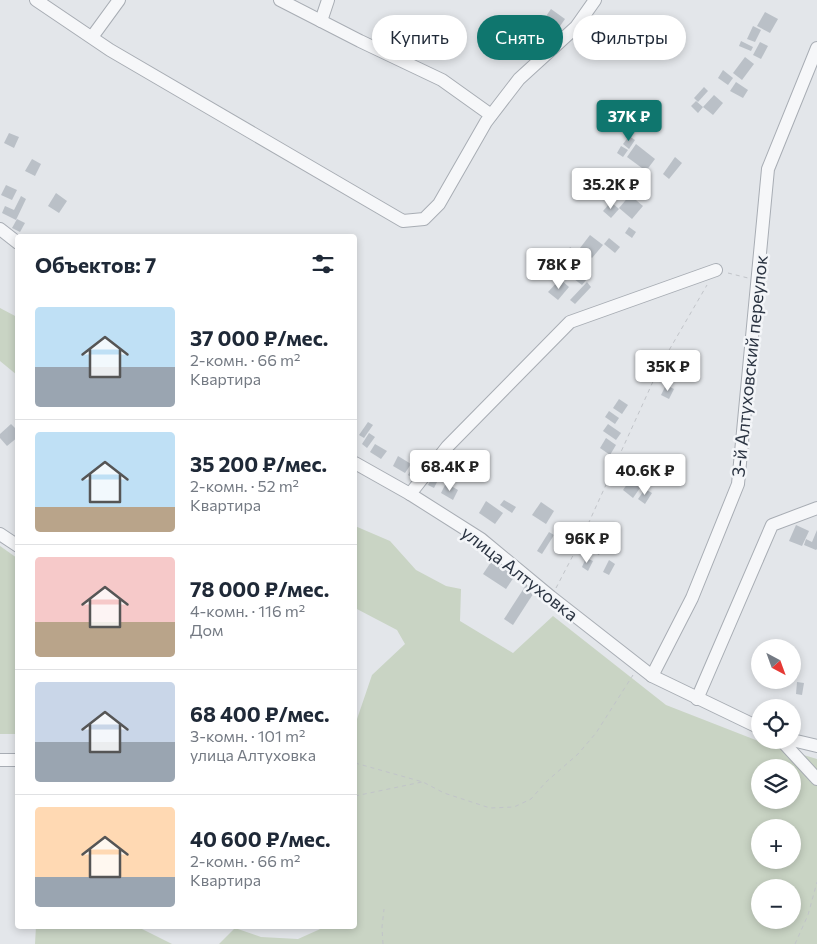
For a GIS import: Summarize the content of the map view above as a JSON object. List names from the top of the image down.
{
  "streets": {
    "street": ["3-й Алтуховский переулок", "улица Алтуховка"]
  },
  "crossings": [
    ["3-й Алтуховский переулок", "улица Алтуховка"]
  ],
  "north": "bottom right",
  "page": {
    "chip": ["Купить", "Снять", "Фильтры"],
    "price": [
      "37K ₽",
      "35.2K ₽",
      "78K ₽",
      "35K ₽",
      "68.4K ₽",
      "40.6K ₽",
      "96K ₽"
    ],
    "heading": "Объектов: 7",
    "list": [
      {
        "name": "37 000 ₽/мес.",
        "note": "2-комн. · 66 m² · Квартира"
      },
      {
        "name": "35 200 ₽/мес.",
        "note": "2-комн. · 52 m² · Квартира"
      },
      {
        "name": "78 000 ₽/мес.",
        "note": "4-комн. · 116 m² · Дом"
      },
      {
        "name": "68 400 ₽/мес.",
        "note": "3-комн. · 101 m² · улица Алтуховка"
      },
      {
        "name": "40 600 ₽/мес.",
        "note": "2-комн. · 66 m² · Квартира"
      }
    ],
    "map_buttons": ["+", "−"]
  }
}
